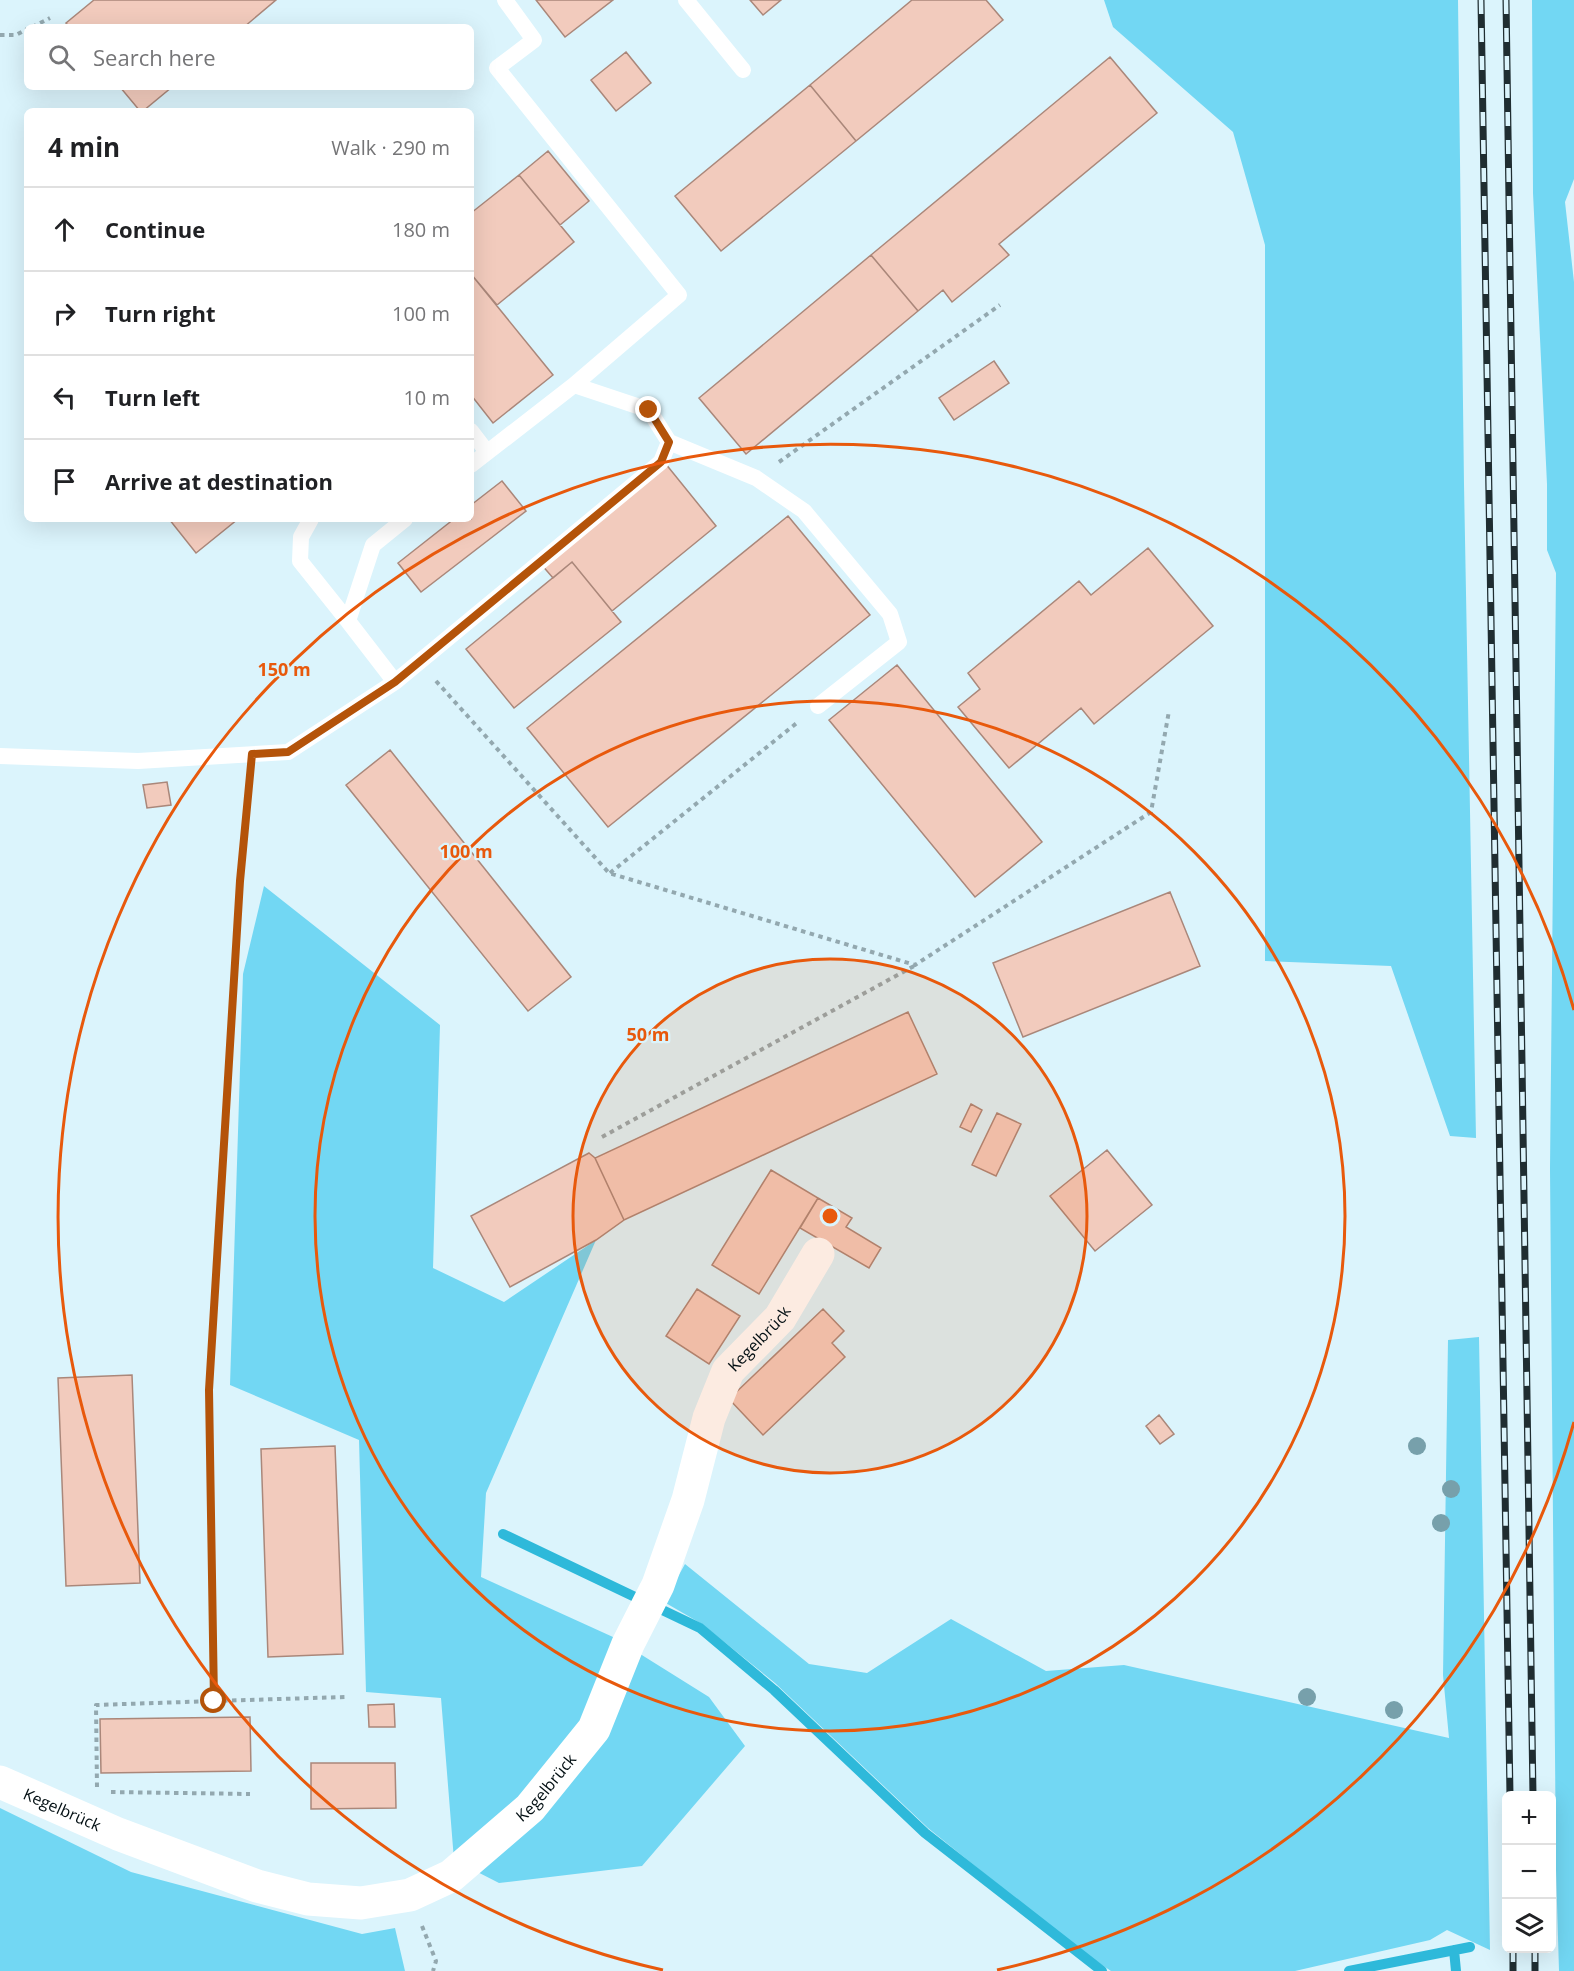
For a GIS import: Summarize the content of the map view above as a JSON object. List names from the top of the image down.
{
  "streets": {
    "street": ["Kegelbrück"]
  },
  "page": {
    "search": "Search here",
    "heading": ["4 min", "Walk · 290 m"],
    "list": [
      ["Continue", "180 m"],
      ["Turn right", "100 m"],
      ["Turn left", "10 m"],
      "Arrive at destination"
    ],
    "map_buttons": ["+", "−"]
  },
  "rings": ["150 m", "100 m", "50 m"]
}
